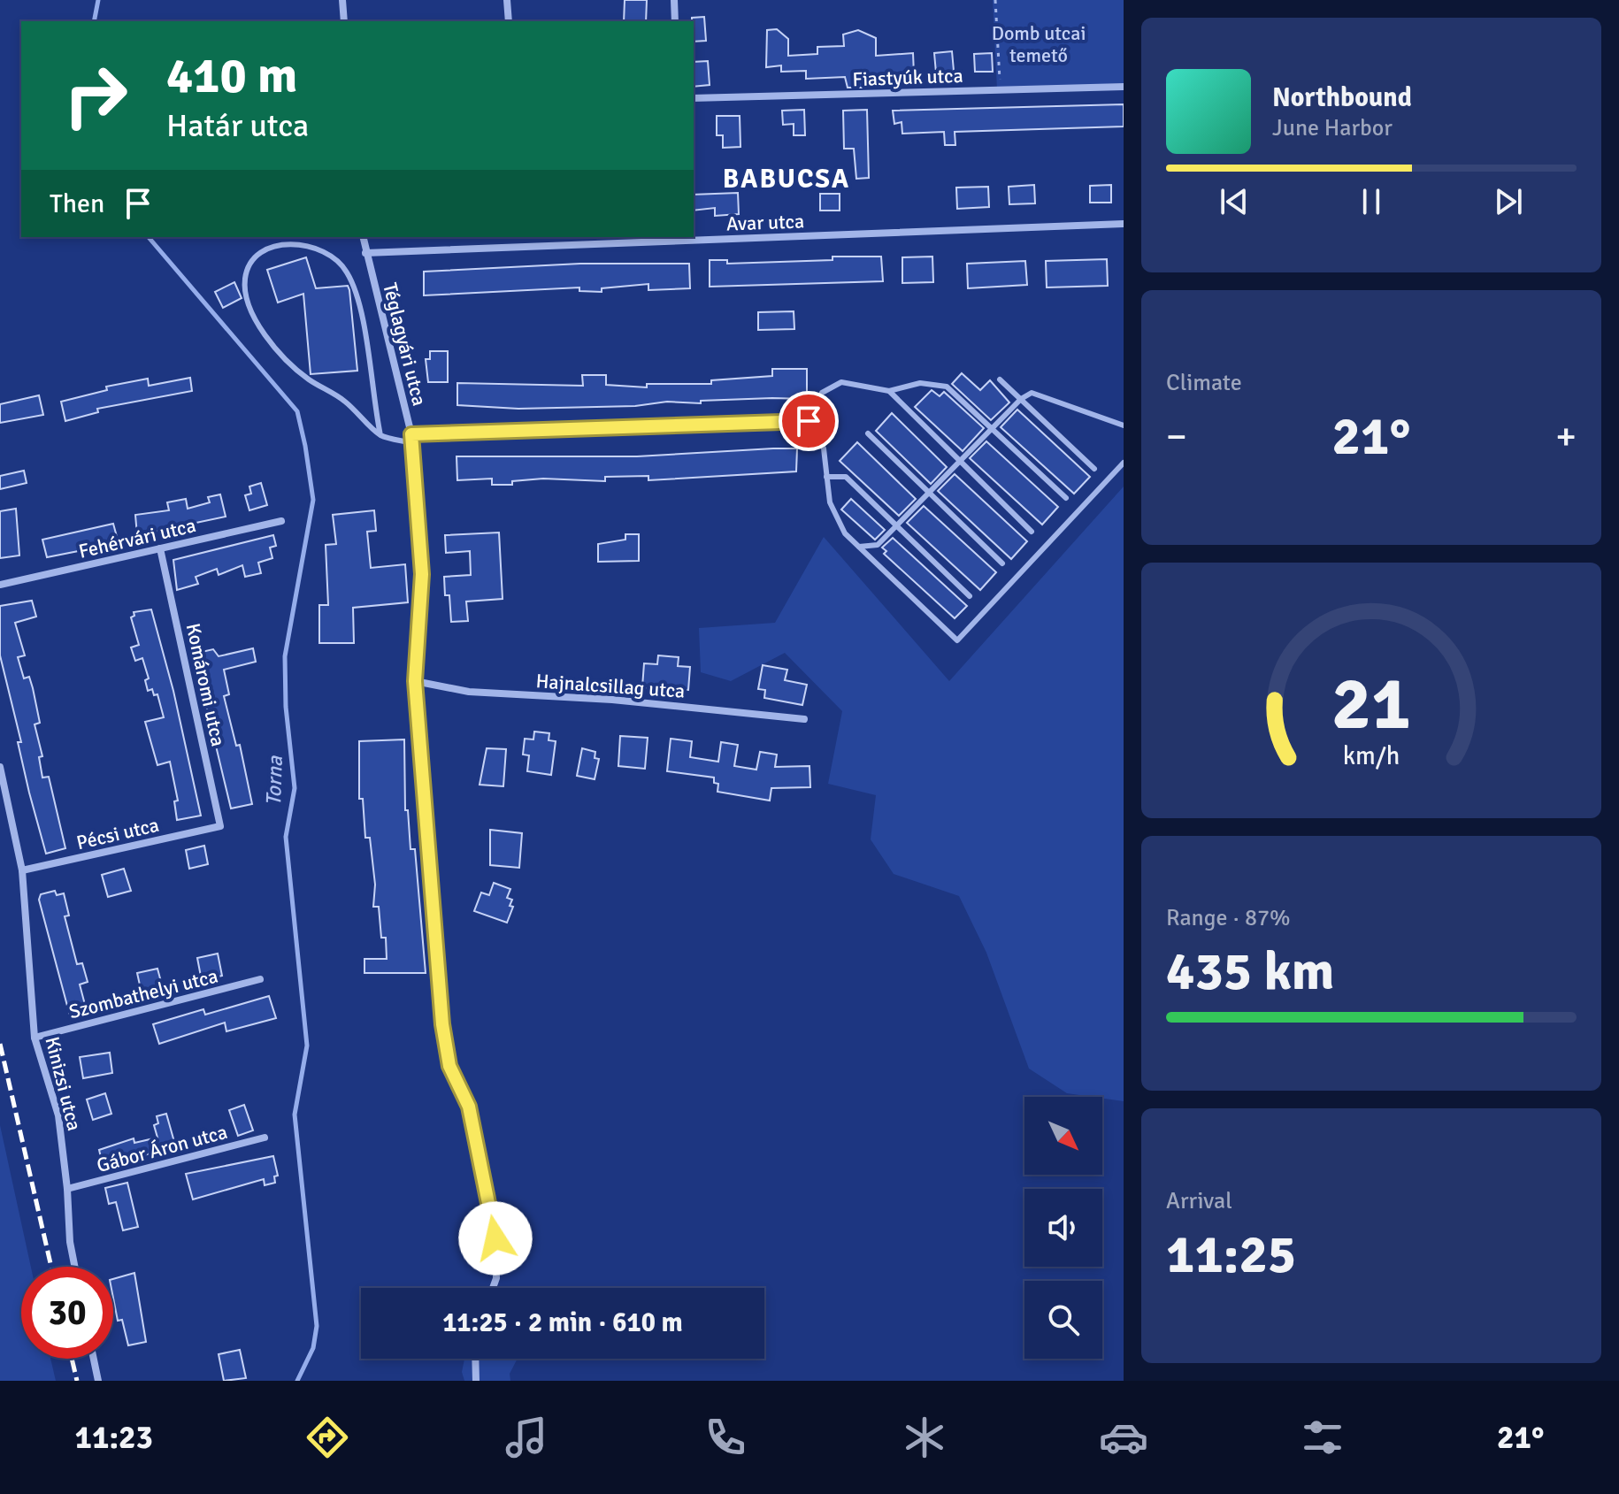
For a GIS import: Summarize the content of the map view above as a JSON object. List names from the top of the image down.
{
  "streets": {
    "street": [
      "Fiastyúk utca",
      "Avar utca",
      "Téglagyári utca",
      "Fehérvári utca",
      "Komáromi utca",
      "Hajnalcsillag utca",
      "Pécsi utca",
      "Szombathelyi utca",
      "Kinizsi utca",
      "Gábor Áron utca"
    ]
  },
  "crossings": [
    ["Avar utca", "Téglagyári utca"],
    ["Téglagyári utca", "Hajnalcsillag utca"],
    ["Fehérvári utca", "Komáromi utca"],
    ["Komáromi utca", "Pécsi utca"],
    ["Pécsi utca", "Kinizsi utca"],
    ["Szombathelyi utca", "Kinizsi utca"],
    ["Kinizsi utca", "Gábor Áron utca"]
  ],
  "districts": ["BABUCSA"],
  "water": ["Torna"],
  "parks": ["Domb utcai temető"],
  "north": "bottom right",
  "page": {
    "turn": ["410 m", "Határ utca"],
    "song": ["Northbound", "June Harbor"],
    "then": "Then",
    "tile": [
      "Climate",
      ["Range · 87%", "435 km"],
      ["Arrival", "11:25"]
    ],
    "heat": ["−", "21°", "+"],
    "limit": "30",
    "trip": "11:25 · 2 min · 610 m",
    "tabs": ["11:23", "21°"],
    "gauge": ["21", "km/h"]
  }
}
